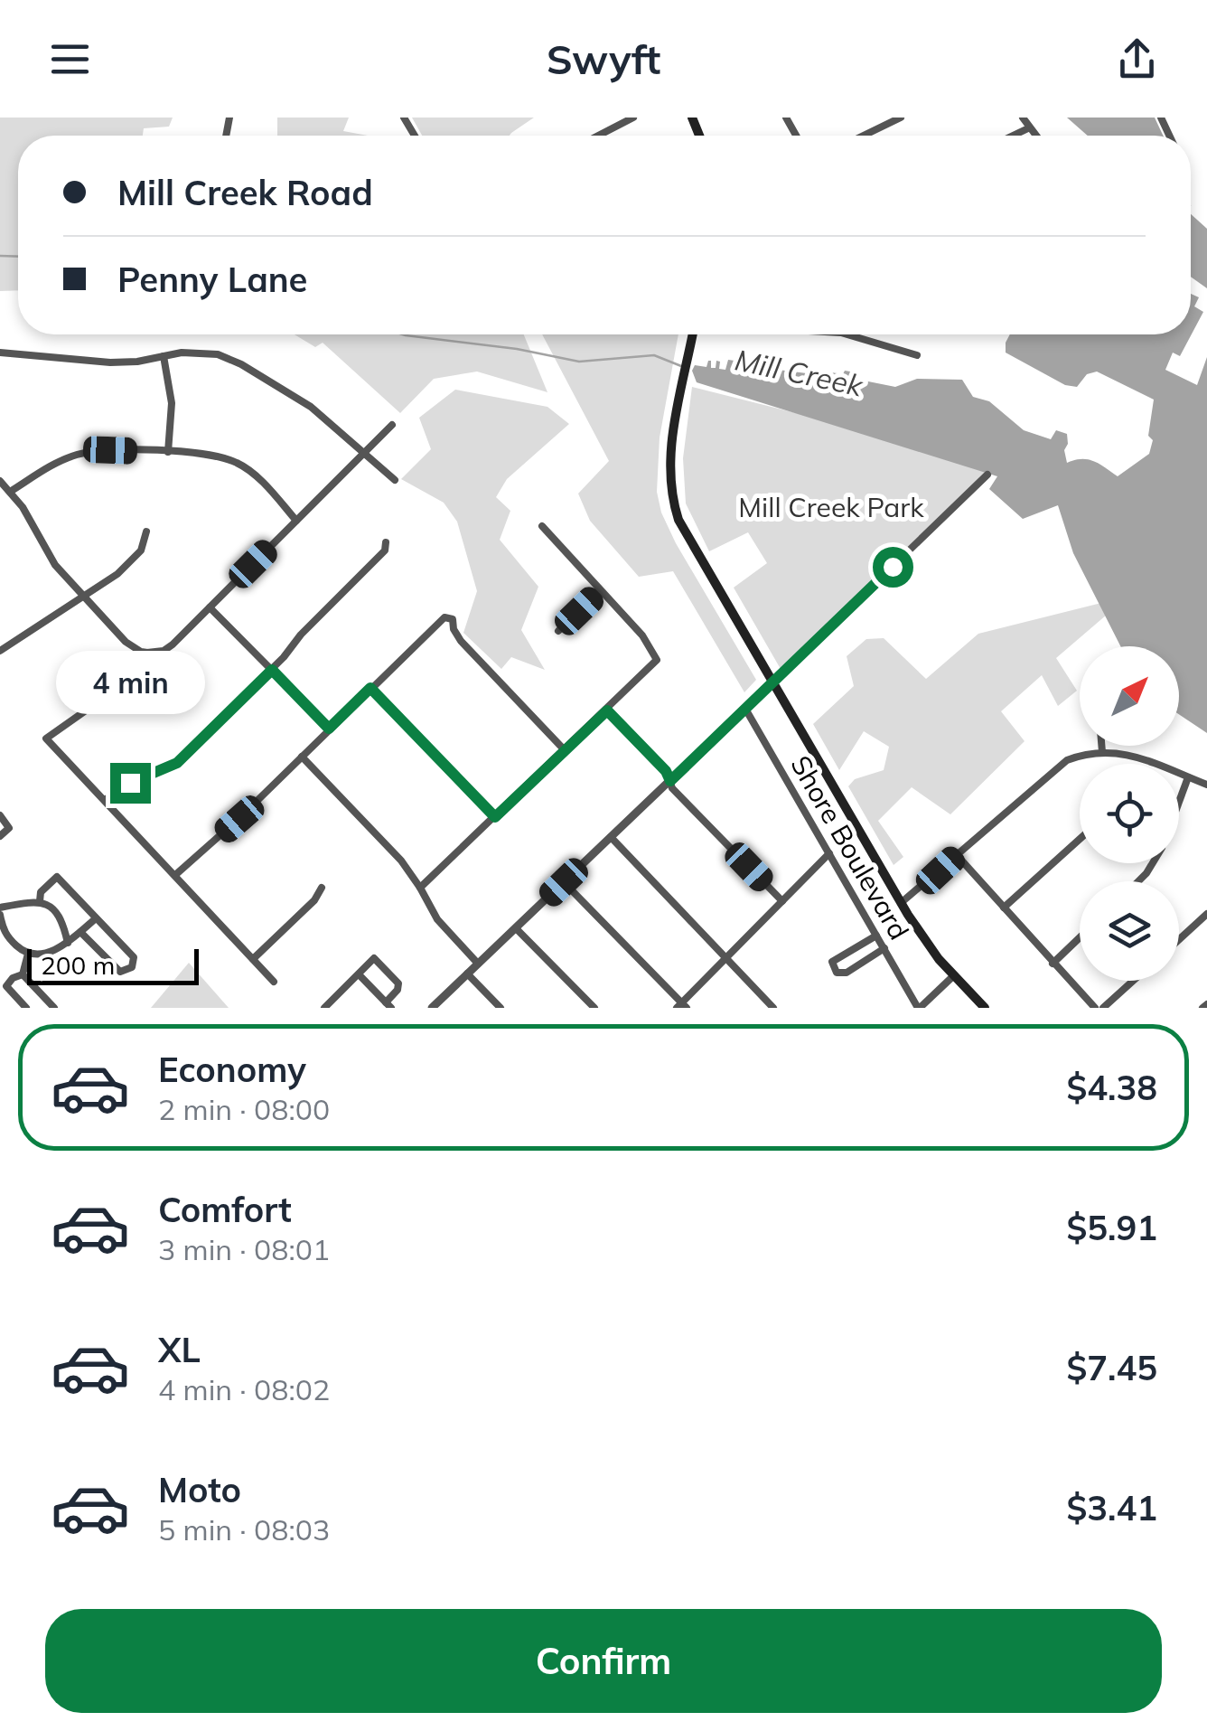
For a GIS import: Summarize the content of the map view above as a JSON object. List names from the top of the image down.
{
  "streets": {
    "street": ["Shore Boulevard"]
  },
  "water": ["Mill Creek"],
  "parks": ["Mill Creek Park"],
  "scale_bar": "200 m",
  "north": "top right",
  "page": {
    "header": "Swyft",
    "banner": ["Mill Creek Road", "Penny Lane"],
    "bubble": "4 min",
    "scale": "200 m",
    "list": [
      {
        "name": "Economy",
        "note": "2 min · 08:00",
        "value": "$4.38"
      },
      {
        "name": "Comfort",
        "note": "3 min · 08:01",
        "value": "$5.91"
      },
      {
        "name": "XL",
        "note": "4 min · 08:02",
        "value": "$7.45"
      },
      {
        "name": "Moto",
        "note": "5 min · 08:03",
        "value": "$3.41"
      }
    ],
    "buttons": "Confirm"
  }
}
